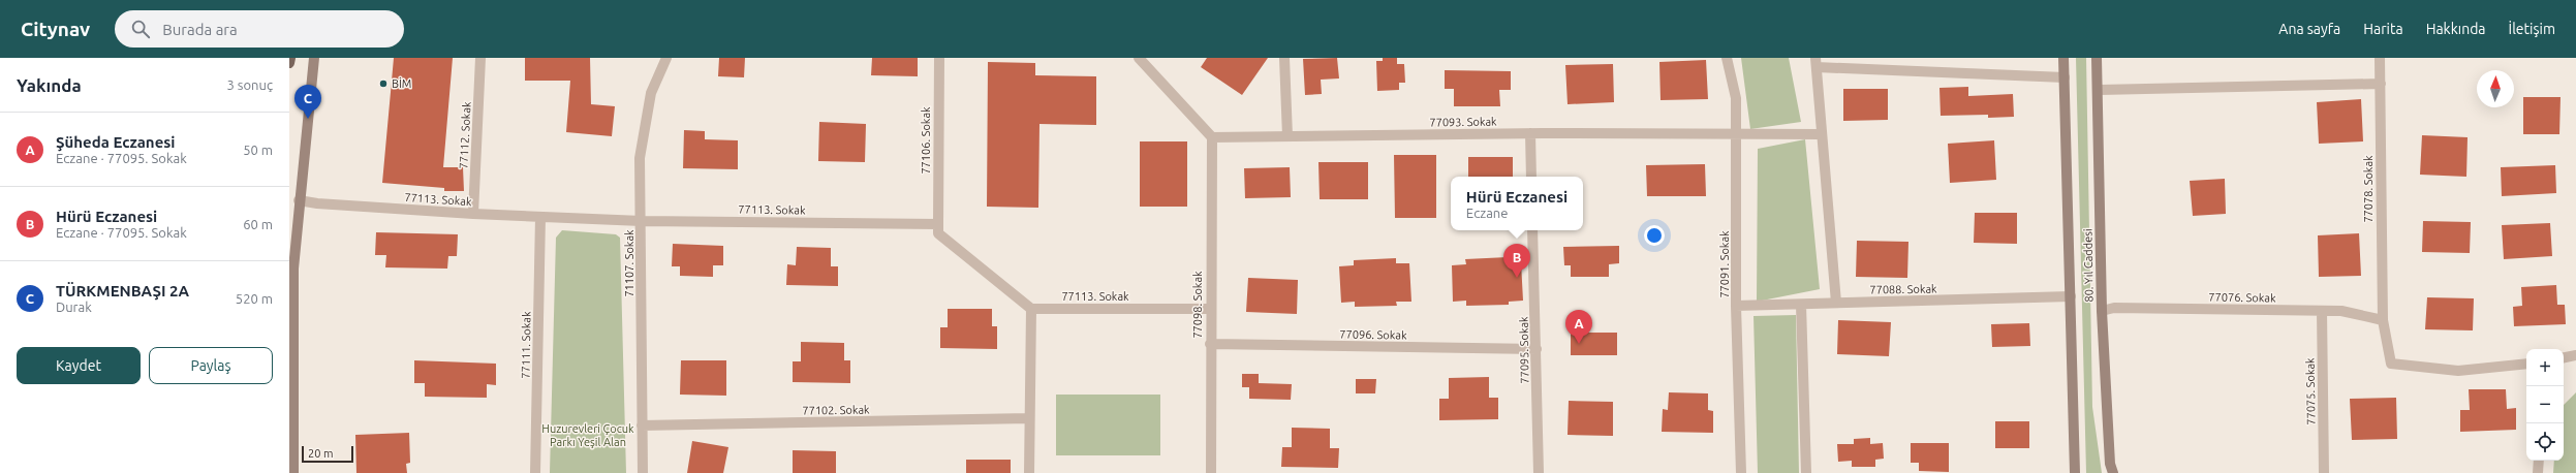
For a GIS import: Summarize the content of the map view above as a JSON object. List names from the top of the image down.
{
  "streets": {
    "main road": ["80. Yıl Caddesi"],
    "street": [
      "77093. Sokak",
      "77112. Sokak",
      "77106. Sokak",
      "77078. Sokak",
      "77113. Sokak",
      "71107. Sokak",
      "77091. Sokak",
      "77088. Sokak",
      "77076. Sokak",
      "77098. Sokak",
      "77096. Sokak",
      "77111. Sokak",
      "77095. Sokak",
      "77075. Sokak",
      "77102. Sokak"
    ]
  },
  "crossings": [
    ["77093. Sokak", "77091. Sokak"],
    ["77093. Sokak", "77098. Sokak"],
    ["77112. Sokak", "77113. Sokak"],
    ["77106. Sokak", "77113. Sokak"],
    ["77078. Sokak", "77076. Sokak"],
    ["77113. Sokak", "71107. Sokak"],
    ["77113. Sokak", "77098. Sokak"],
    ["77113. Sokak", "77111. Sokak"],
    ["71107. Sokak", "77102. Sokak"],
    ["77091. Sokak", "77088. Sokak"],
    ["80. Yıl Caddesi", "77088. Sokak"],
    ["80. Yıl Caddesi", "77076. Sokak"],
    ["77076. Sokak", "77075. Sokak"],
    ["77098. Sokak", "77096. Sokak"],
    ["77096. Sokak", "77095. Sokak"]
  ],
  "parks": ["Huzurevleri Çocuk Parkı Yeşil Alan"],
  "places": ["BİM"],
  "scale_bar": "20 m",
  "north": "top",
  "page": {
    "header": "Citynav",
    "search": "Burada ara",
    "nav": [
      "Ana sayfa",
      "Harita",
      "Hakkında",
      "İletişim"
    ],
    "heading": ["Yakında", "3 sonuç"],
    "pins": ["C", "B", "A"],
    "list": [
      {
        "mark": "A",
        "name": "Şüheda Eczanesi",
        "note": "Eczane · 77095. Sokak",
        "value": "50 m"
      },
      {
        "mark": "B",
        "name": "Hürü Eczanesi",
        "note": "Eczane · 77095. Sokak",
        "value": "60 m"
      },
      {
        "mark": "C",
        "name": "TÜRKMENBAŞI 2A",
        "note": "Durak",
        "value": "520 m"
      }
    ],
    "popup": ["Hürü Eczanesi", "Eczane"],
    "buttons": ["Kaydet", "Paylaş"],
    "map_buttons": ["+", "−"],
    "scale": "20 m"
  }
}
